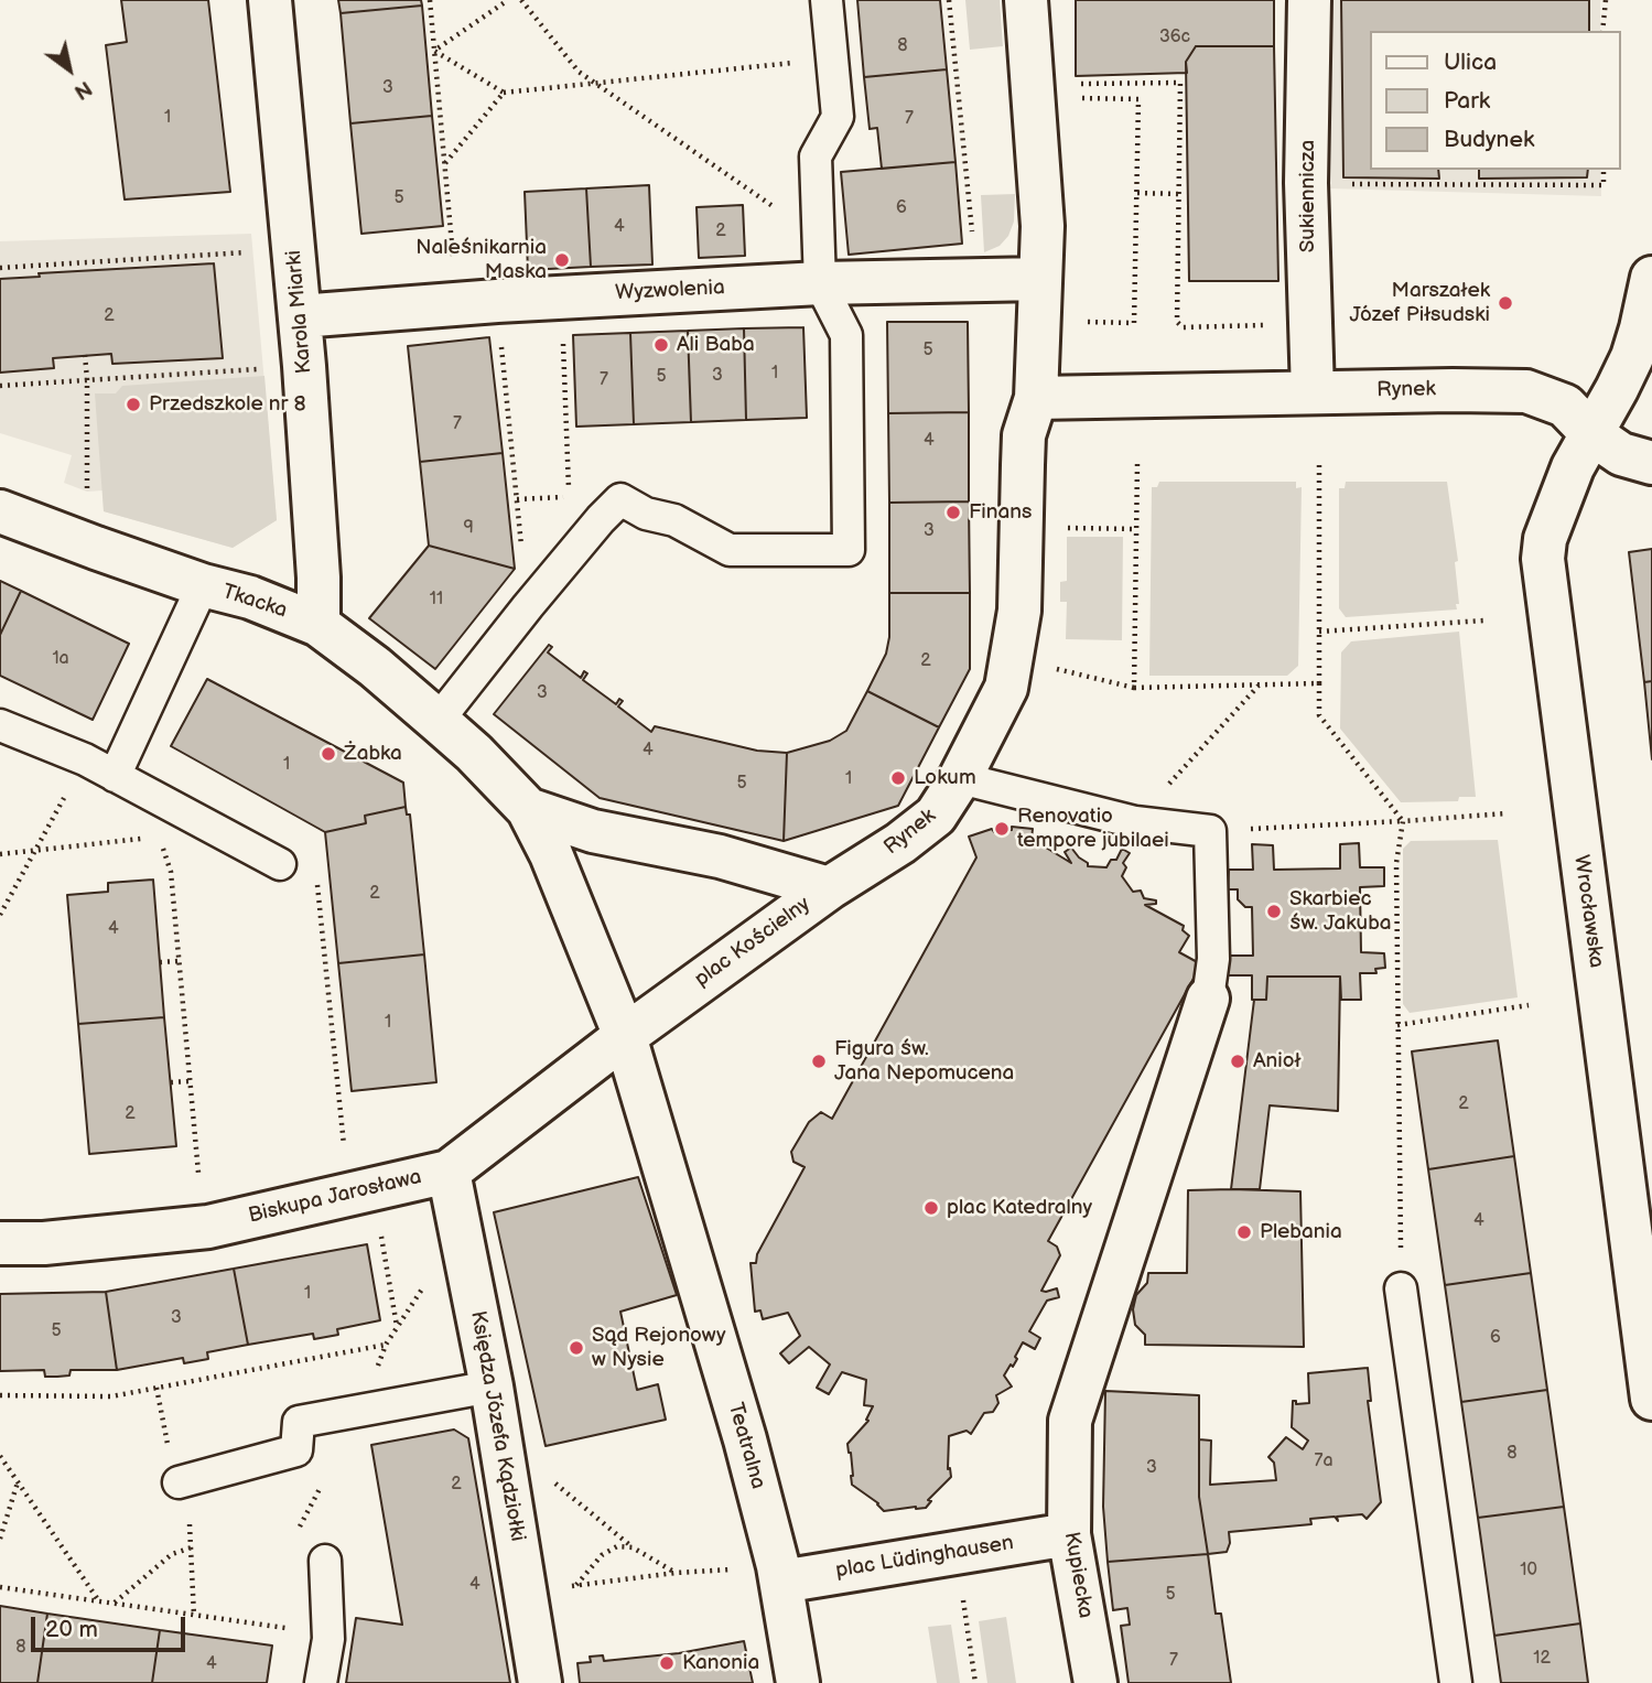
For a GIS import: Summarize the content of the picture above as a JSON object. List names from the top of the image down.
{
  "streets": {
    "street": [
      "Sukiennicza",
      "Wyzwolenia",
      "Karola Miarki",
      "Rynek",
      "Tkacka",
      "Wrocławska",
      "plac Kościelny",
      "Biskupa Jarosława",
      "Księdza Józefa Kądziołki",
      "Teatralna",
      "plac Lüdinghausen",
      "Kupiecka"
    ]
  },
  "crossings": [
    ["Sukiennicza", "Rynek"],
    ["Wyzwolenia", "Karola Miarki"],
    ["Wyzwolenia", "Rynek"],
    ["Karola Miarki", "Tkacka"],
    ["Rynek", "Wrocławska"],
    ["Rynek", "plac Kościelny"],
    ["Tkacka", "plac Kościelny"],
    ["plac Kościelny", "Biskupa Jarosława"],
    ["plac Kościelny", "Teatralna"],
    ["Biskupa Jarosława", "Księdza Józefa Kądziołki"],
    ["Biskupa Jarosława", "Teatralna"],
    ["Teatralna", "plac Lüdinghausen"],
    ["plac Lüdinghausen", "Kupiecka"]
  ],
  "places": [
    "Naleśnikarnia Maska",
    "Marszałek Józef Piłsudski",
    "Ali Baba",
    "Przedszkole nr 8",
    "Finans",
    "Żabka",
    "Lokum",
    "Renovatio tempore jubilaei",
    "Skarbiec św. Jakuba",
    "Figura św. Jana Nepomucena",
    "Anioł",
    "plac Katedralny",
    "Plebania",
    "Sąd Rejonowy w Nysie",
    "Kanonia"
  ],
  "house_numbers": [
    "36c",
    "8",
    "3",
    "1",
    "7",
    "5",
    "6",
    "4",
    "2",
    "2",
    "5",
    "1",
    "3",
    "5",
    "7",
    "7",
    "4",
    "9",
    "3",
    "11",
    "1a",
    "2",
    "3",
    "4",
    "1",
    "1",
    "5",
    "2",
    "4",
    "1",
    "2",
    "2",
    "4",
    "1",
    "3",
    "5",
    "6",
    "8",
    "7a",
    "3",
    "2",
    "10",
    "4",
    "5",
    "8",
    "12",
    "7",
    "4"
  ],
  "legend": ["Ulica", "Park", "Budynek"],
  "scale_bar": "20 m",
  "north": "bottom right"
}
